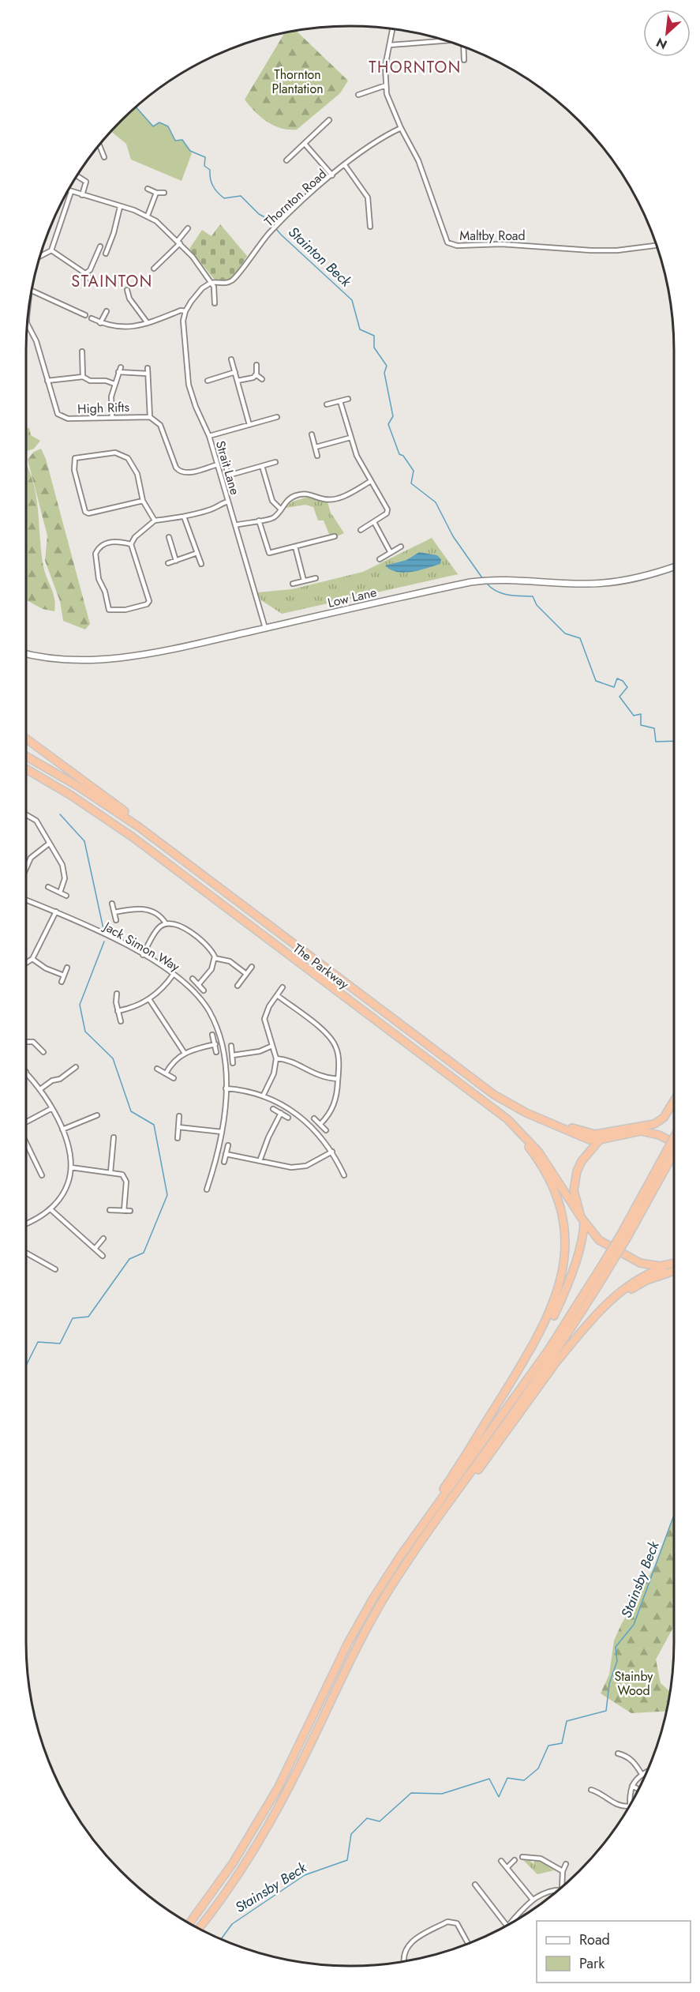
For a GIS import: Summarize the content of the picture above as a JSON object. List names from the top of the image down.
{
  "streets": {
    "highway": ["The Parkway"],
    "main road": ["Low Lane"],
    "street": [
      "Thornton Road",
      "Maltby Road",
      "High Rifts",
      "Strait Lane",
      "Jack Simon Way"
    ]
  },
  "crossings": [
    ["Thornton Road", "Maltby Road"],
    ["Strait Lane", "Low Lane"]
  ],
  "districts": ["THORNTON", "STAINTON"],
  "water": ["Stainton Beck", "Stainsby Beck"],
  "parks": ["Thornton Plantation", "Stainby Wood"],
  "legend": ["Road", "Park"],
  "north": "bottom left"
}
